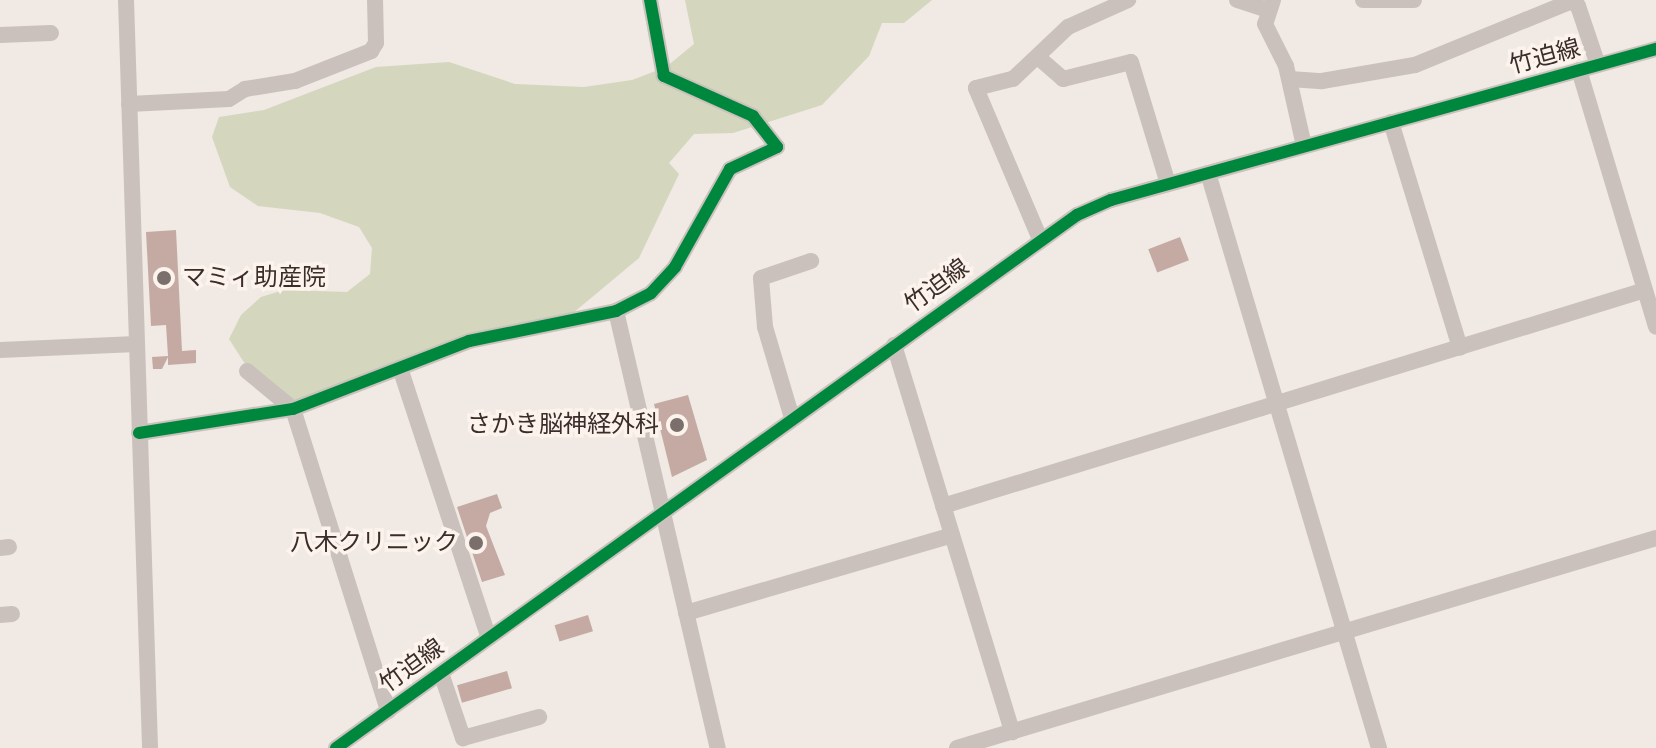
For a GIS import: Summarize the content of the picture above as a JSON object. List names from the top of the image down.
{
  "streets": {
    "street": ["竹迫線"]
  },
  "places": ["マミィ助産院", "さかき脳神経外科", "八木クリニック"]
}
